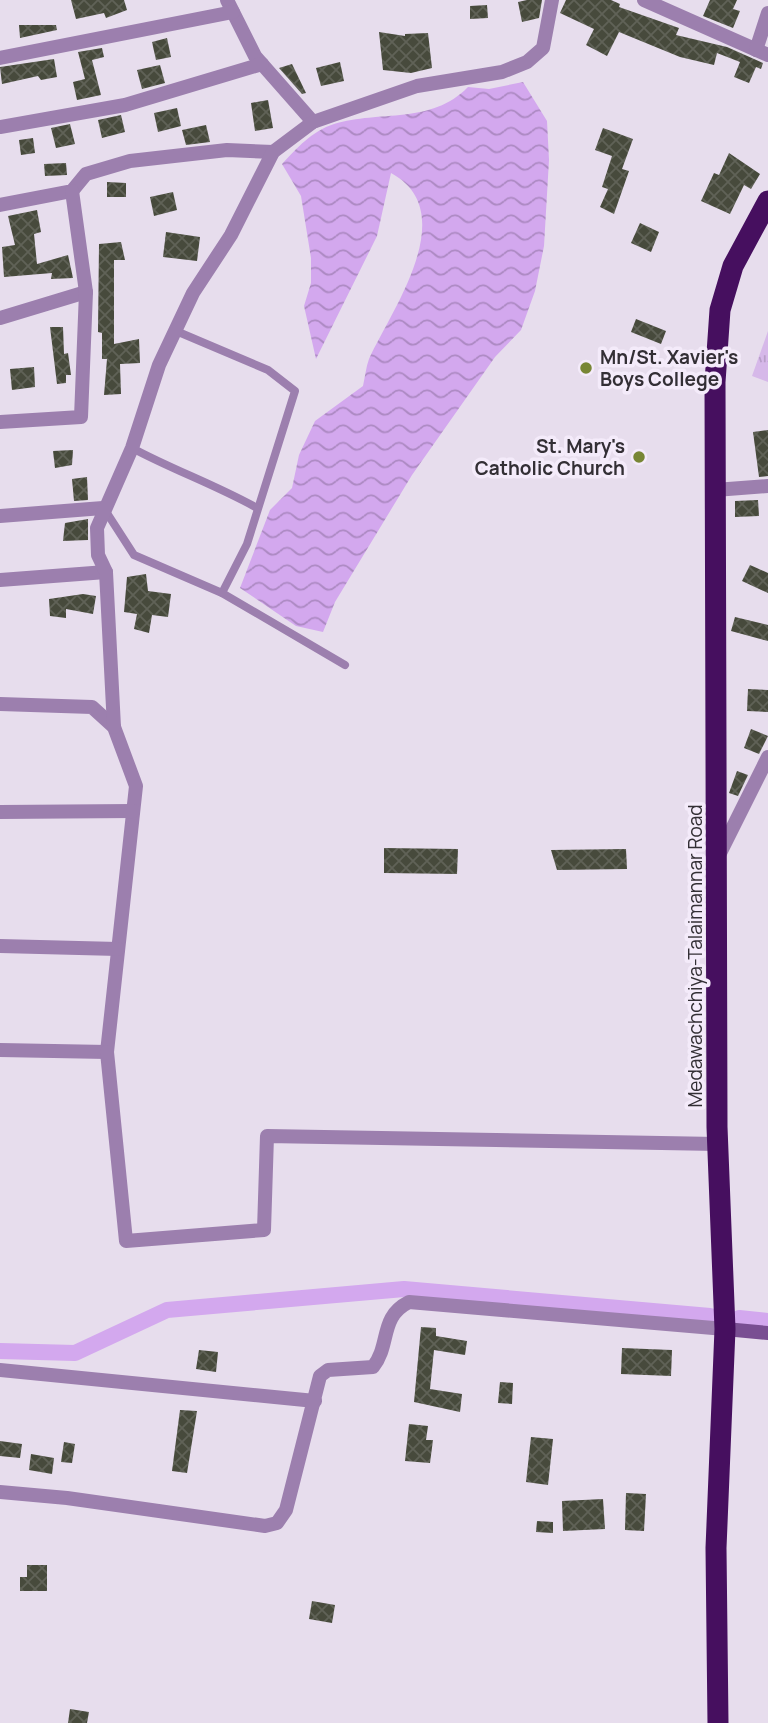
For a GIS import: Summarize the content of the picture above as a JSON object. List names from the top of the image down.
{
  "streets": {
    "highway": ["Medawachchiya-Talaimannar Road"]
  },
  "places": ["Mn/St. Xavier's Boys College", "St. Mary's Catholic Church"]
}
